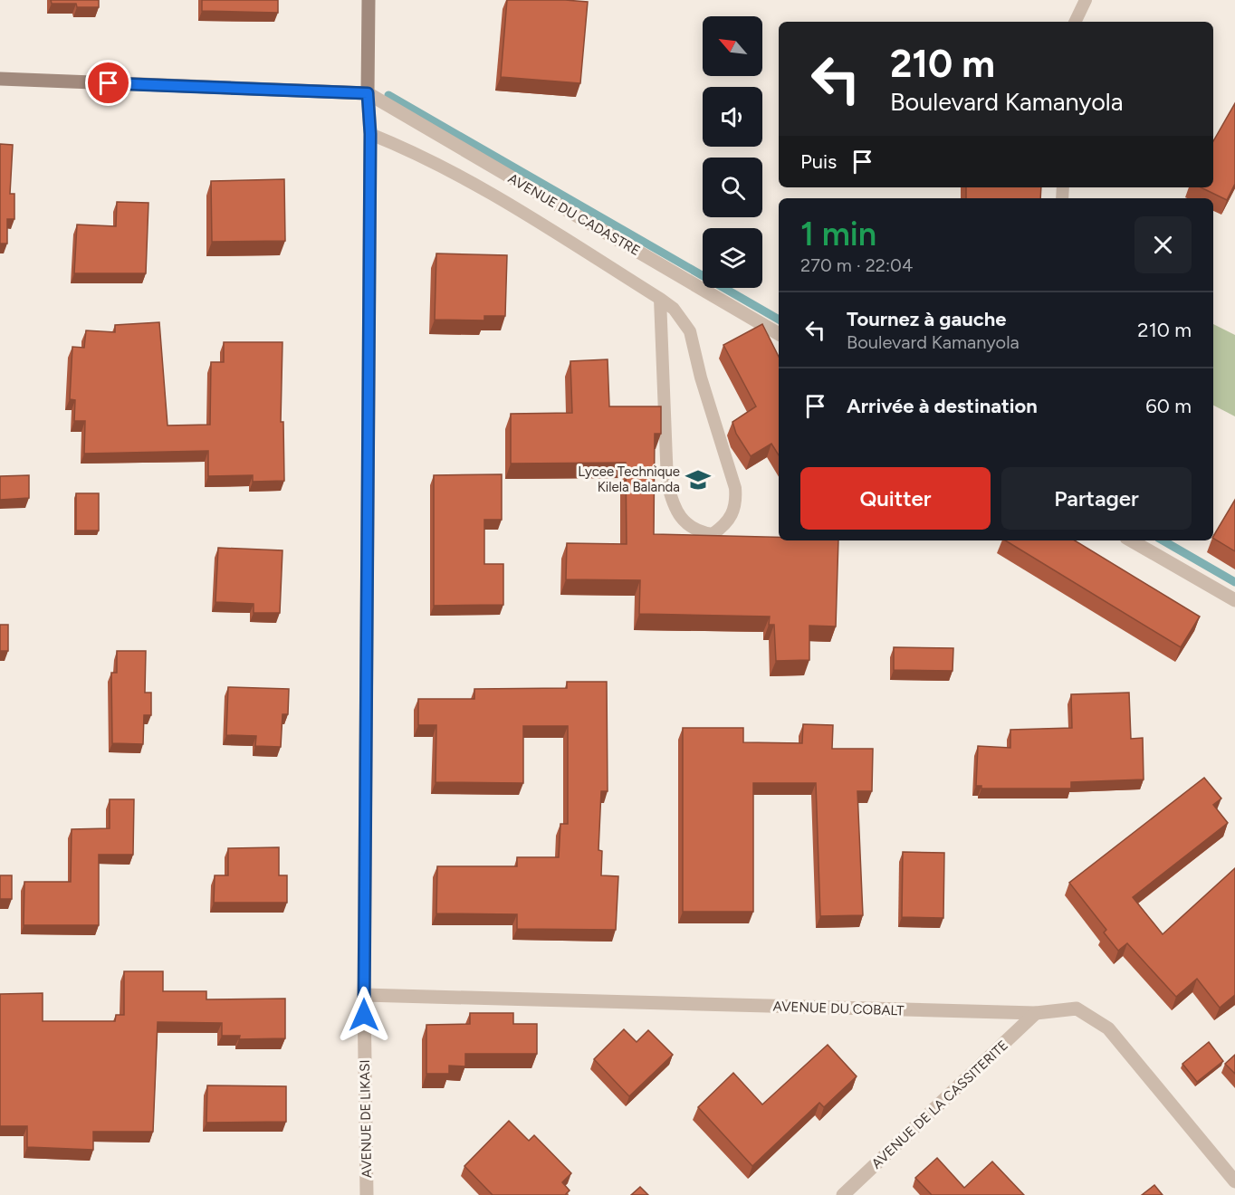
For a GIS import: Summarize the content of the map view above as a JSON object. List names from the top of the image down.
{
  "streets": {
    "main road": ["AVENUE DE LIKASI"],
    "street": ["AVENUE DU CADASTRE", "AVENUE DU COBALT", "AVENUE DE LA CASSITERITE"]
  },
  "crossings": [
    ["AVENUE DU CADASTRE", "AVENUE DE LIKASI"],
    ["AVENUE DU COBALT", "AVENUE DE LA CASSITERITE"],
    ["AVENUE DU COBALT", "AVENUE DE LIKASI"]
  ],
  "places": {
    "school or university": ["Lycee Technique Kilela Balanda"]
  },
  "north": "top left",
  "page": {
    "turn": ["210 m", "Boulevard Kamanyola"],
    "then": "Puis",
    "heading": ["1 min", "270 m · 22:04"],
    "list": [
      {
        "name": "Tournez à gauche",
        "note": "Boulevard Kamanyola",
        "value": "210 m"
      },
      {
        "name": "Arrivée à destination",
        "value": "60 m"
      }
    ],
    "buttons": ["Quitter", "Partager"]
  }
}
